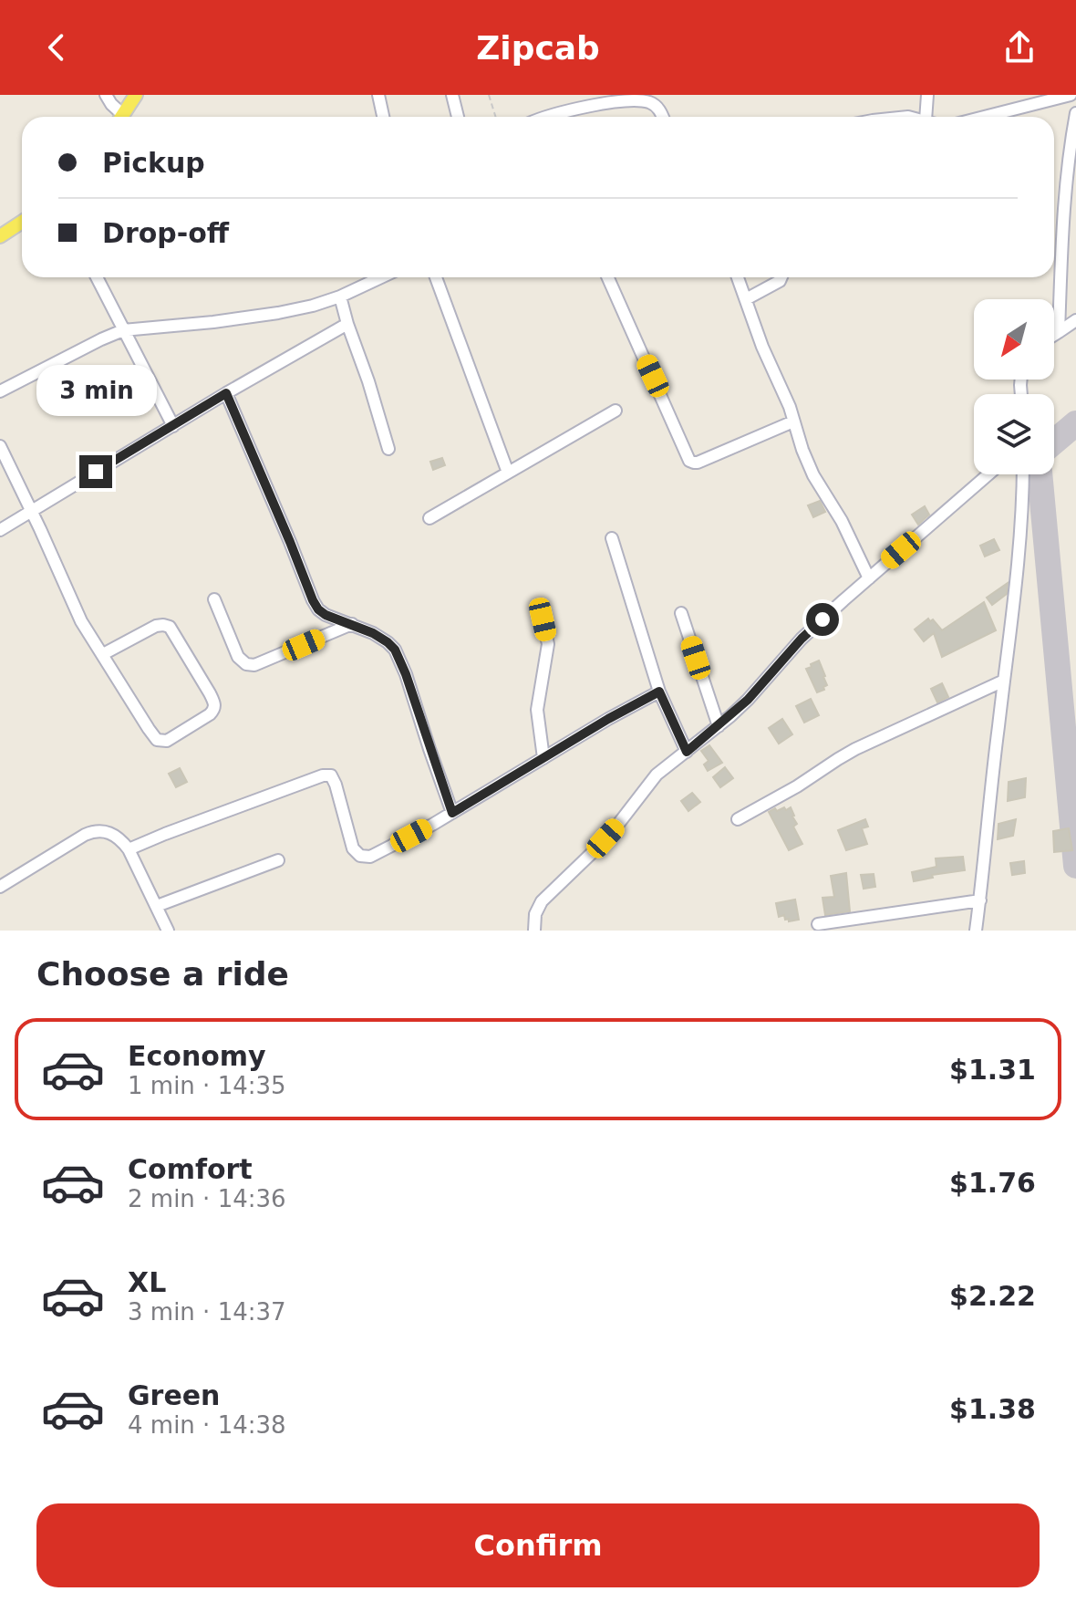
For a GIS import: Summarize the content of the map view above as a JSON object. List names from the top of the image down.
{
  "north": "bottom left",
  "page": {
    "header": "Zipcab",
    "banner": ["Pickup", "Drop-off"],
    "bubble": "3 min",
    "heading": "Choose a ride",
    "list": [
      {
        "name": "Economy",
        "note": "1 min · 14:35",
        "value": "$1.31"
      },
      {
        "name": "Comfort",
        "note": "2 min · 14:36",
        "value": "$1.76"
      },
      {
        "name": "XL",
        "note": "3 min · 14:37",
        "value": "$2.22"
      },
      {
        "name": "Green",
        "note": "4 min · 14:38",
        "value": "$1.38"
      }
    ],
    "buttons": "Confirm"
  }
}
